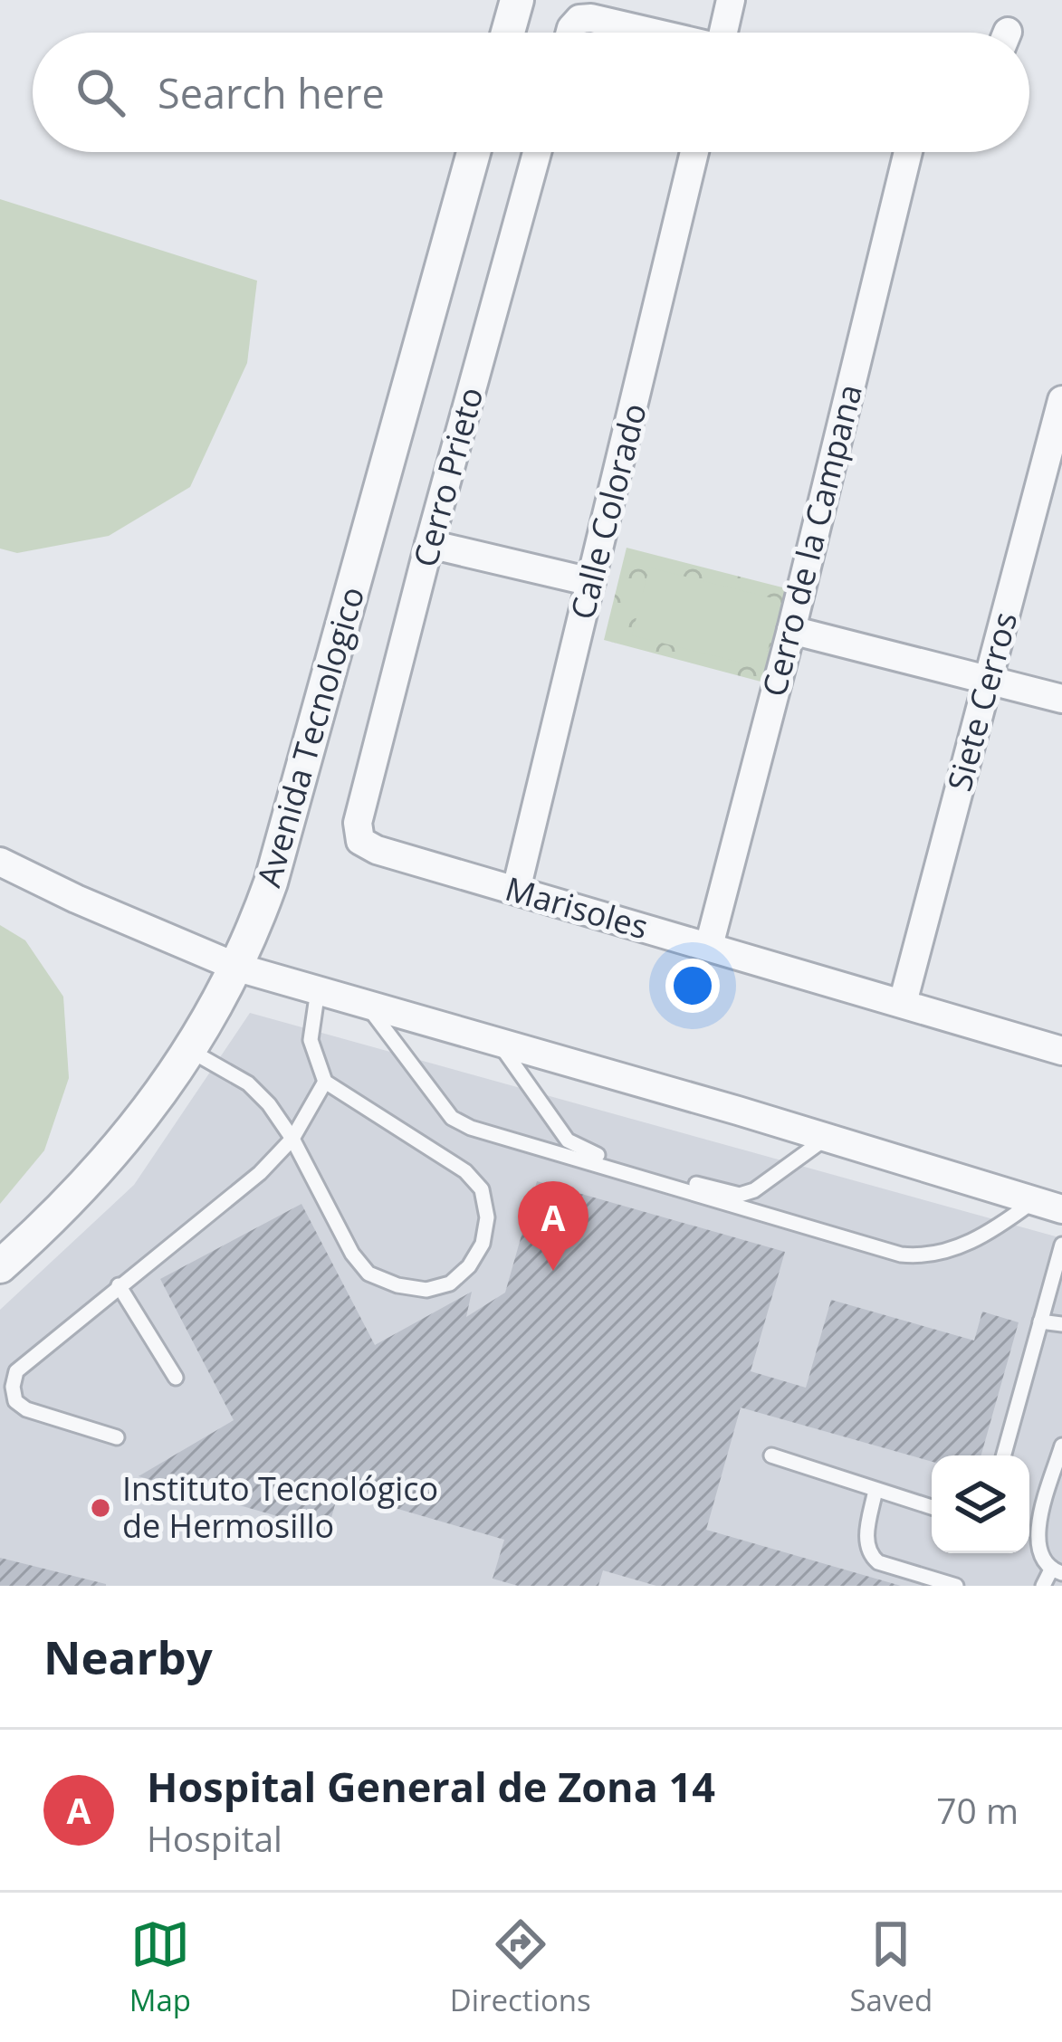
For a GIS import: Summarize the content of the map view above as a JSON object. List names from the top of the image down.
{
  "streets": {
    "street": [
      "Cerro Prieto",
      "Calle Colorado",
      "Cerro de la Campana",
      "Siete Cerros",
      "Avenida Tecnologico",
      "Marisoles"
    ]
  },
  "crossings": [
    ["Cerro Prieto", "Marisoles"],
    ["Calle Colorado", "Marisoles"],
    ["Cerro de la Campana", "Marisoles"],
    ["Siete Cerros", "Marisoles"]
  ],
  "places": ["Instituto Tecnológico de Hermosillo"],
  "page": {
    "search": "Search here",
    "pins": "A",
    "heading": "Nearby",
    "list": [
      {
        "mark": "A",
        "name": "Hospital General de Zona 14",
        "note": "Hospital",
        "value": "70 m"
      }
    ],
    "nav": ["Map", "Directions", "Saved"]
  }
}
